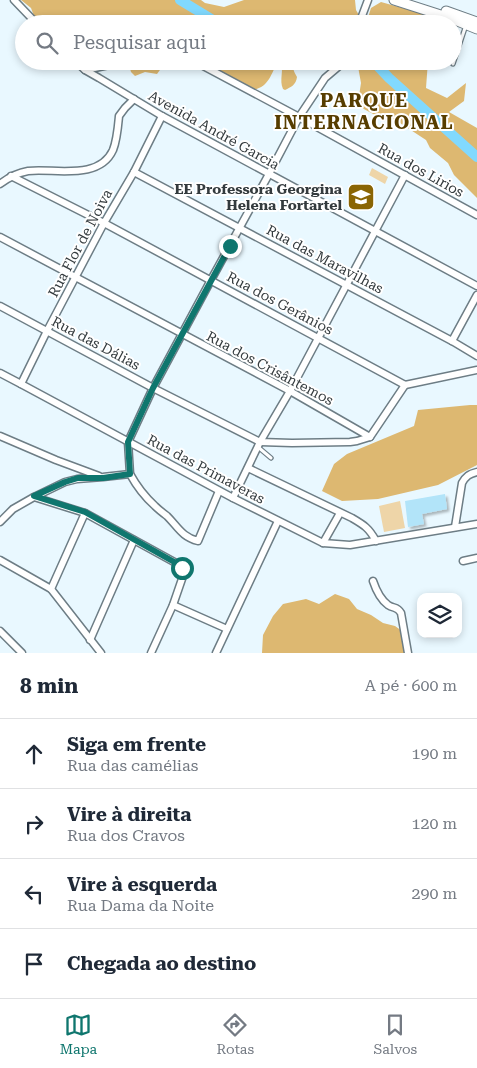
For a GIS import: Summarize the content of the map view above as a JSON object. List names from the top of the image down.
{
  "streets": {
    "street": [
      "Avenida André Garcia",
      "Rua dos Lirios",
      "Rua Flor de Noiva",
      "Rua das Maravilhas",
      "Rua dos Gerânios",
      "Rua das Dálias",
      "Rua dos Crisântemos",
      "Rua das Primaveras"
    ]
  },
  "crossings": [
    ["Avenida André Garcia", "Rua Flor de Noiva"],
    ["Rua Flor de Noiva", "Rua das Maravilhas"],
    ["Rua Flor de Noiva", "Rua dos Gerânios"],
    ["Rua Flor de Noiva", "Rua das Dálias"],
    ["Rua Flor de Noiva", "Rua dos Crisântemos"],
    ["Rua Flor de Noiva", "Rua das Primaveras"]
  ],
  "districts": ["PARQUE INTERNACIONAL"],
  "places": {
    "school or university": ["EE Professora Georgina Helena Fortartel"]
  },
  "page": {
    "search": "Pesquisar aqui",
    "heading": ["8 min", "A pé · 600 m"],
    "list": [
      ["Siga em frente", "Rua das camélias", "190 m"],
      ["Vire à direita", "Rua dos Cravos", "120 m"],
      ["Vire à esquerda", "Rua Dama da Noite", "290 m"],
      "Chegada ao destino"
    ],
    "nav": ["Mapa", "Rotas", "Salvos"]
  }
}
